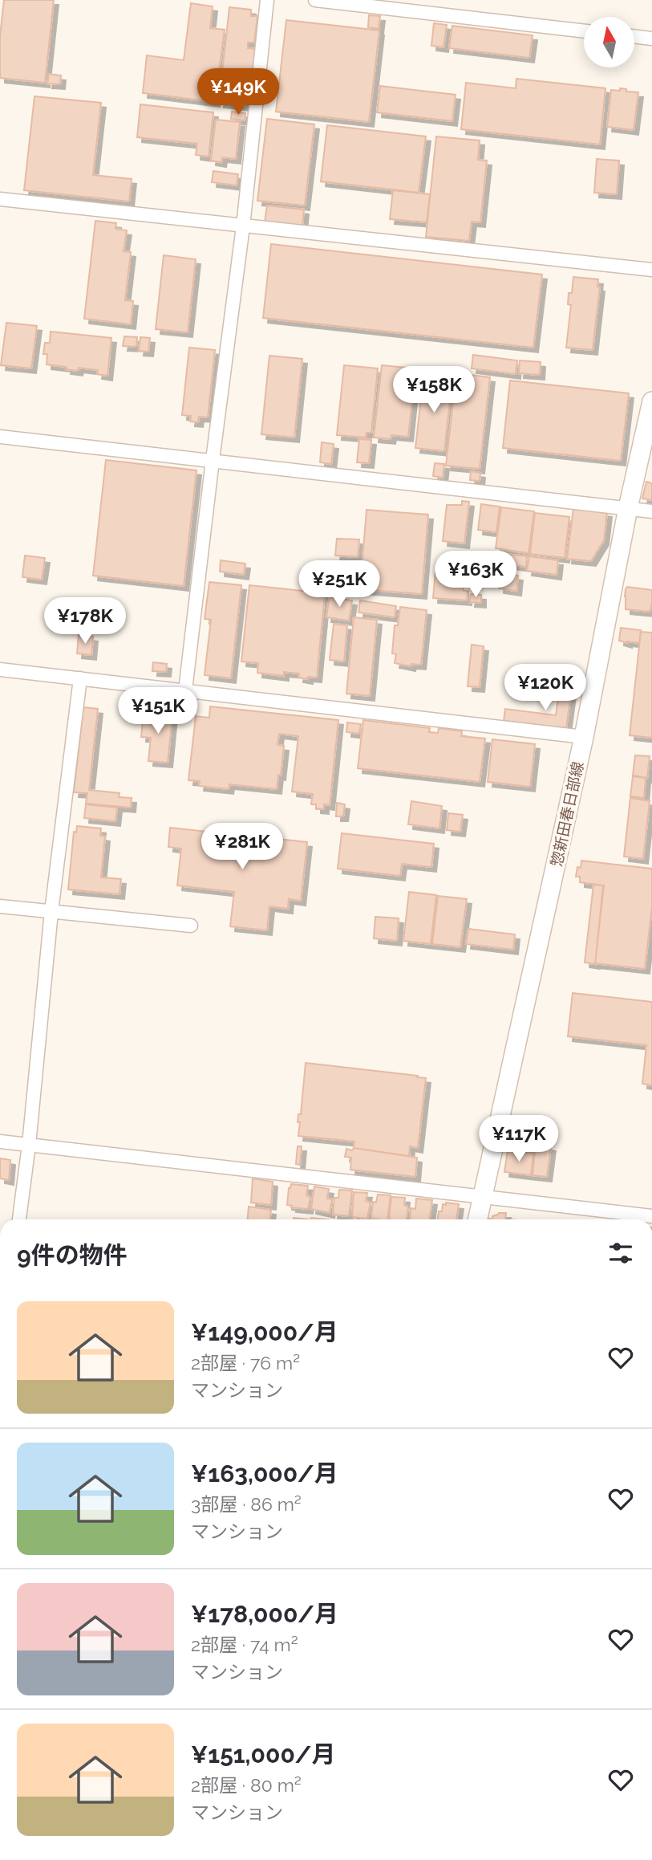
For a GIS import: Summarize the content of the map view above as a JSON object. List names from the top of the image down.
{
  "streets": {
    "main road": ["惣新田春日部線"]
  },
  "north": "top",
  "page": {
    "price": [
      "¥149K",
      "¥158K",
      "¥163K",
      "¥251K",
      "¥178K",
      "¥120K",
      "¥151K",
      "¥281K",
      "¥117K"
    ],
    "heading": "9件の物件",
    "list": [
      {
        "name": "¥149,000/月",
        "note": "2部屋 · 76 m² · マンション"
      },
      {
        "name": "¥163,000/月",
        "note": "3部屋 · 86 m² · マンション"
      },
      {
        "name": "¥178,000/月",
        "note": "2部屋 · 74 m² · マンション"
      },
      {
        "name": "¥151,000/月",
        "note": "2部屋 · 80 m² · マンション"
      }
    ]
  }
}
